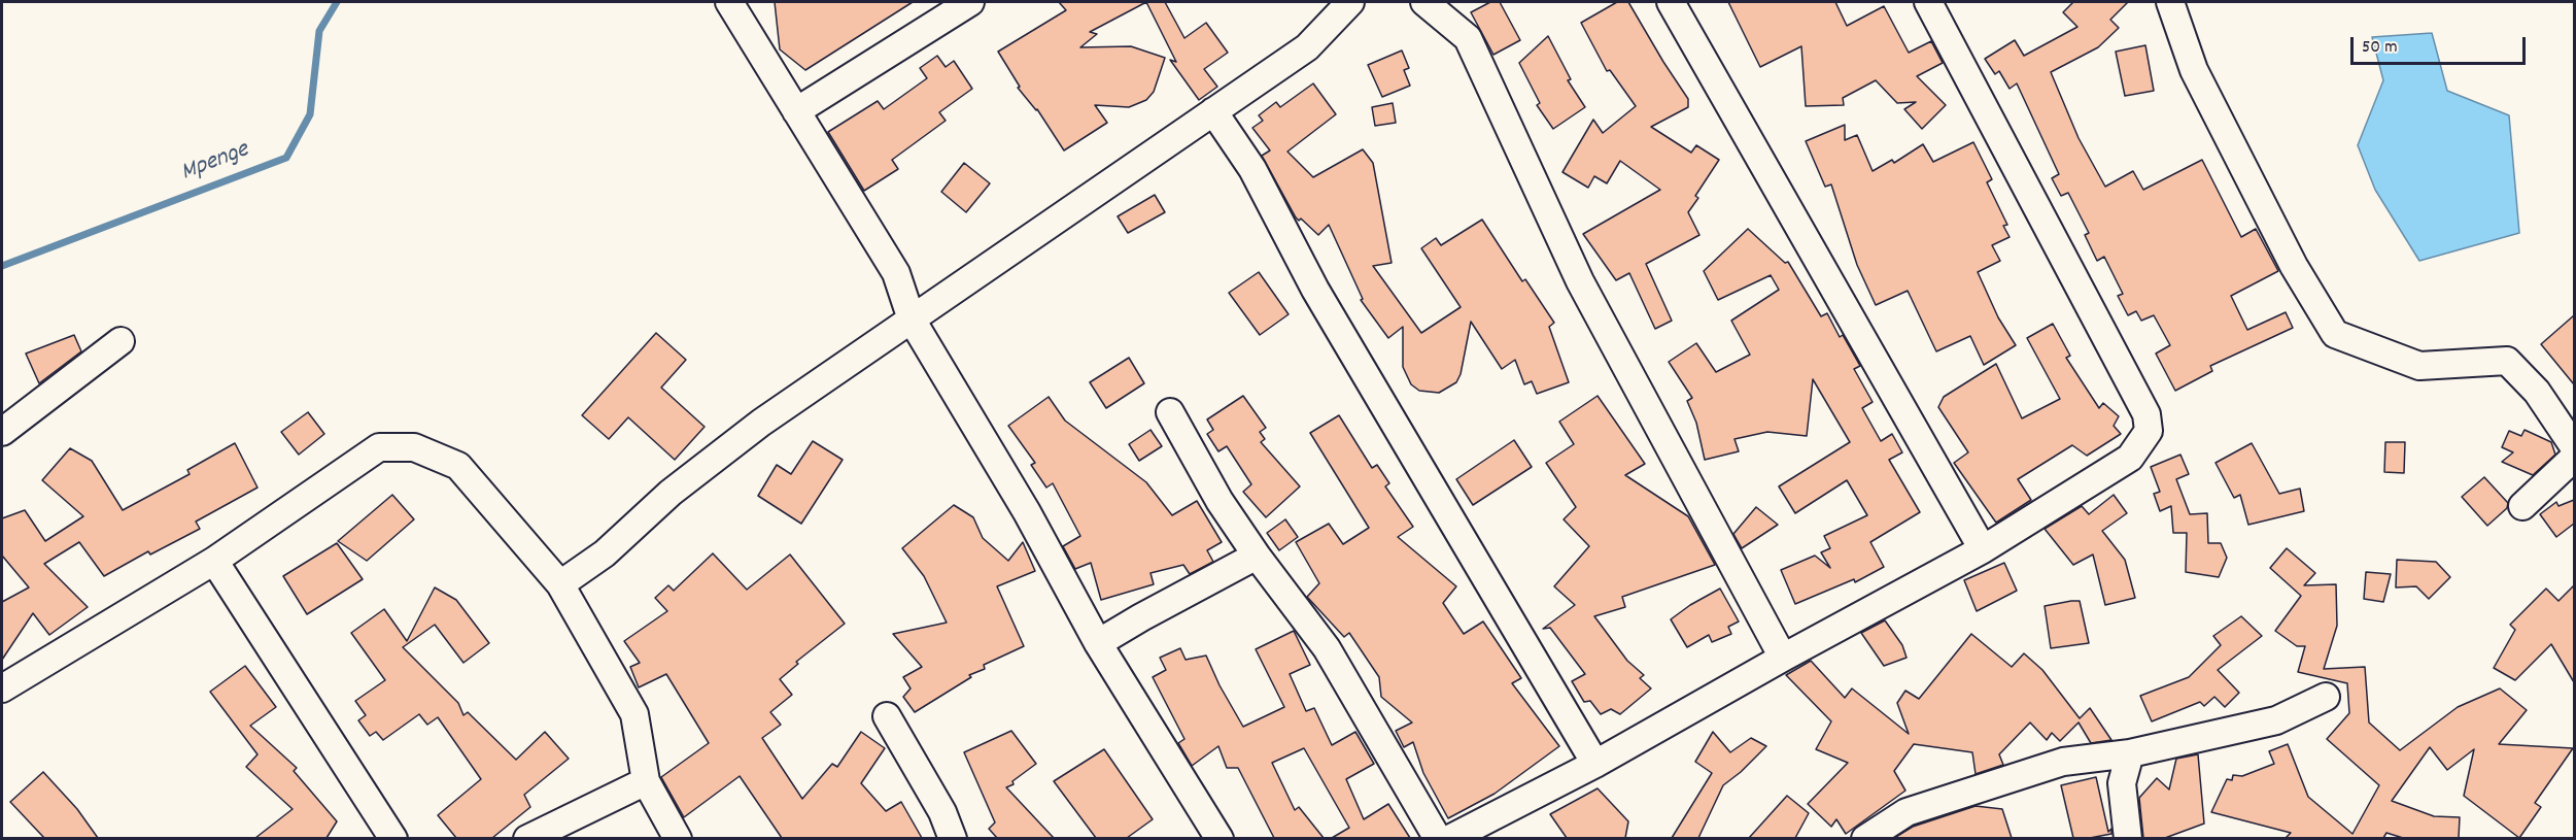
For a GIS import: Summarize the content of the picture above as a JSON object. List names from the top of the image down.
{
  "water": ["Mpenge"],
  "scale_bar": "50 m"
}
